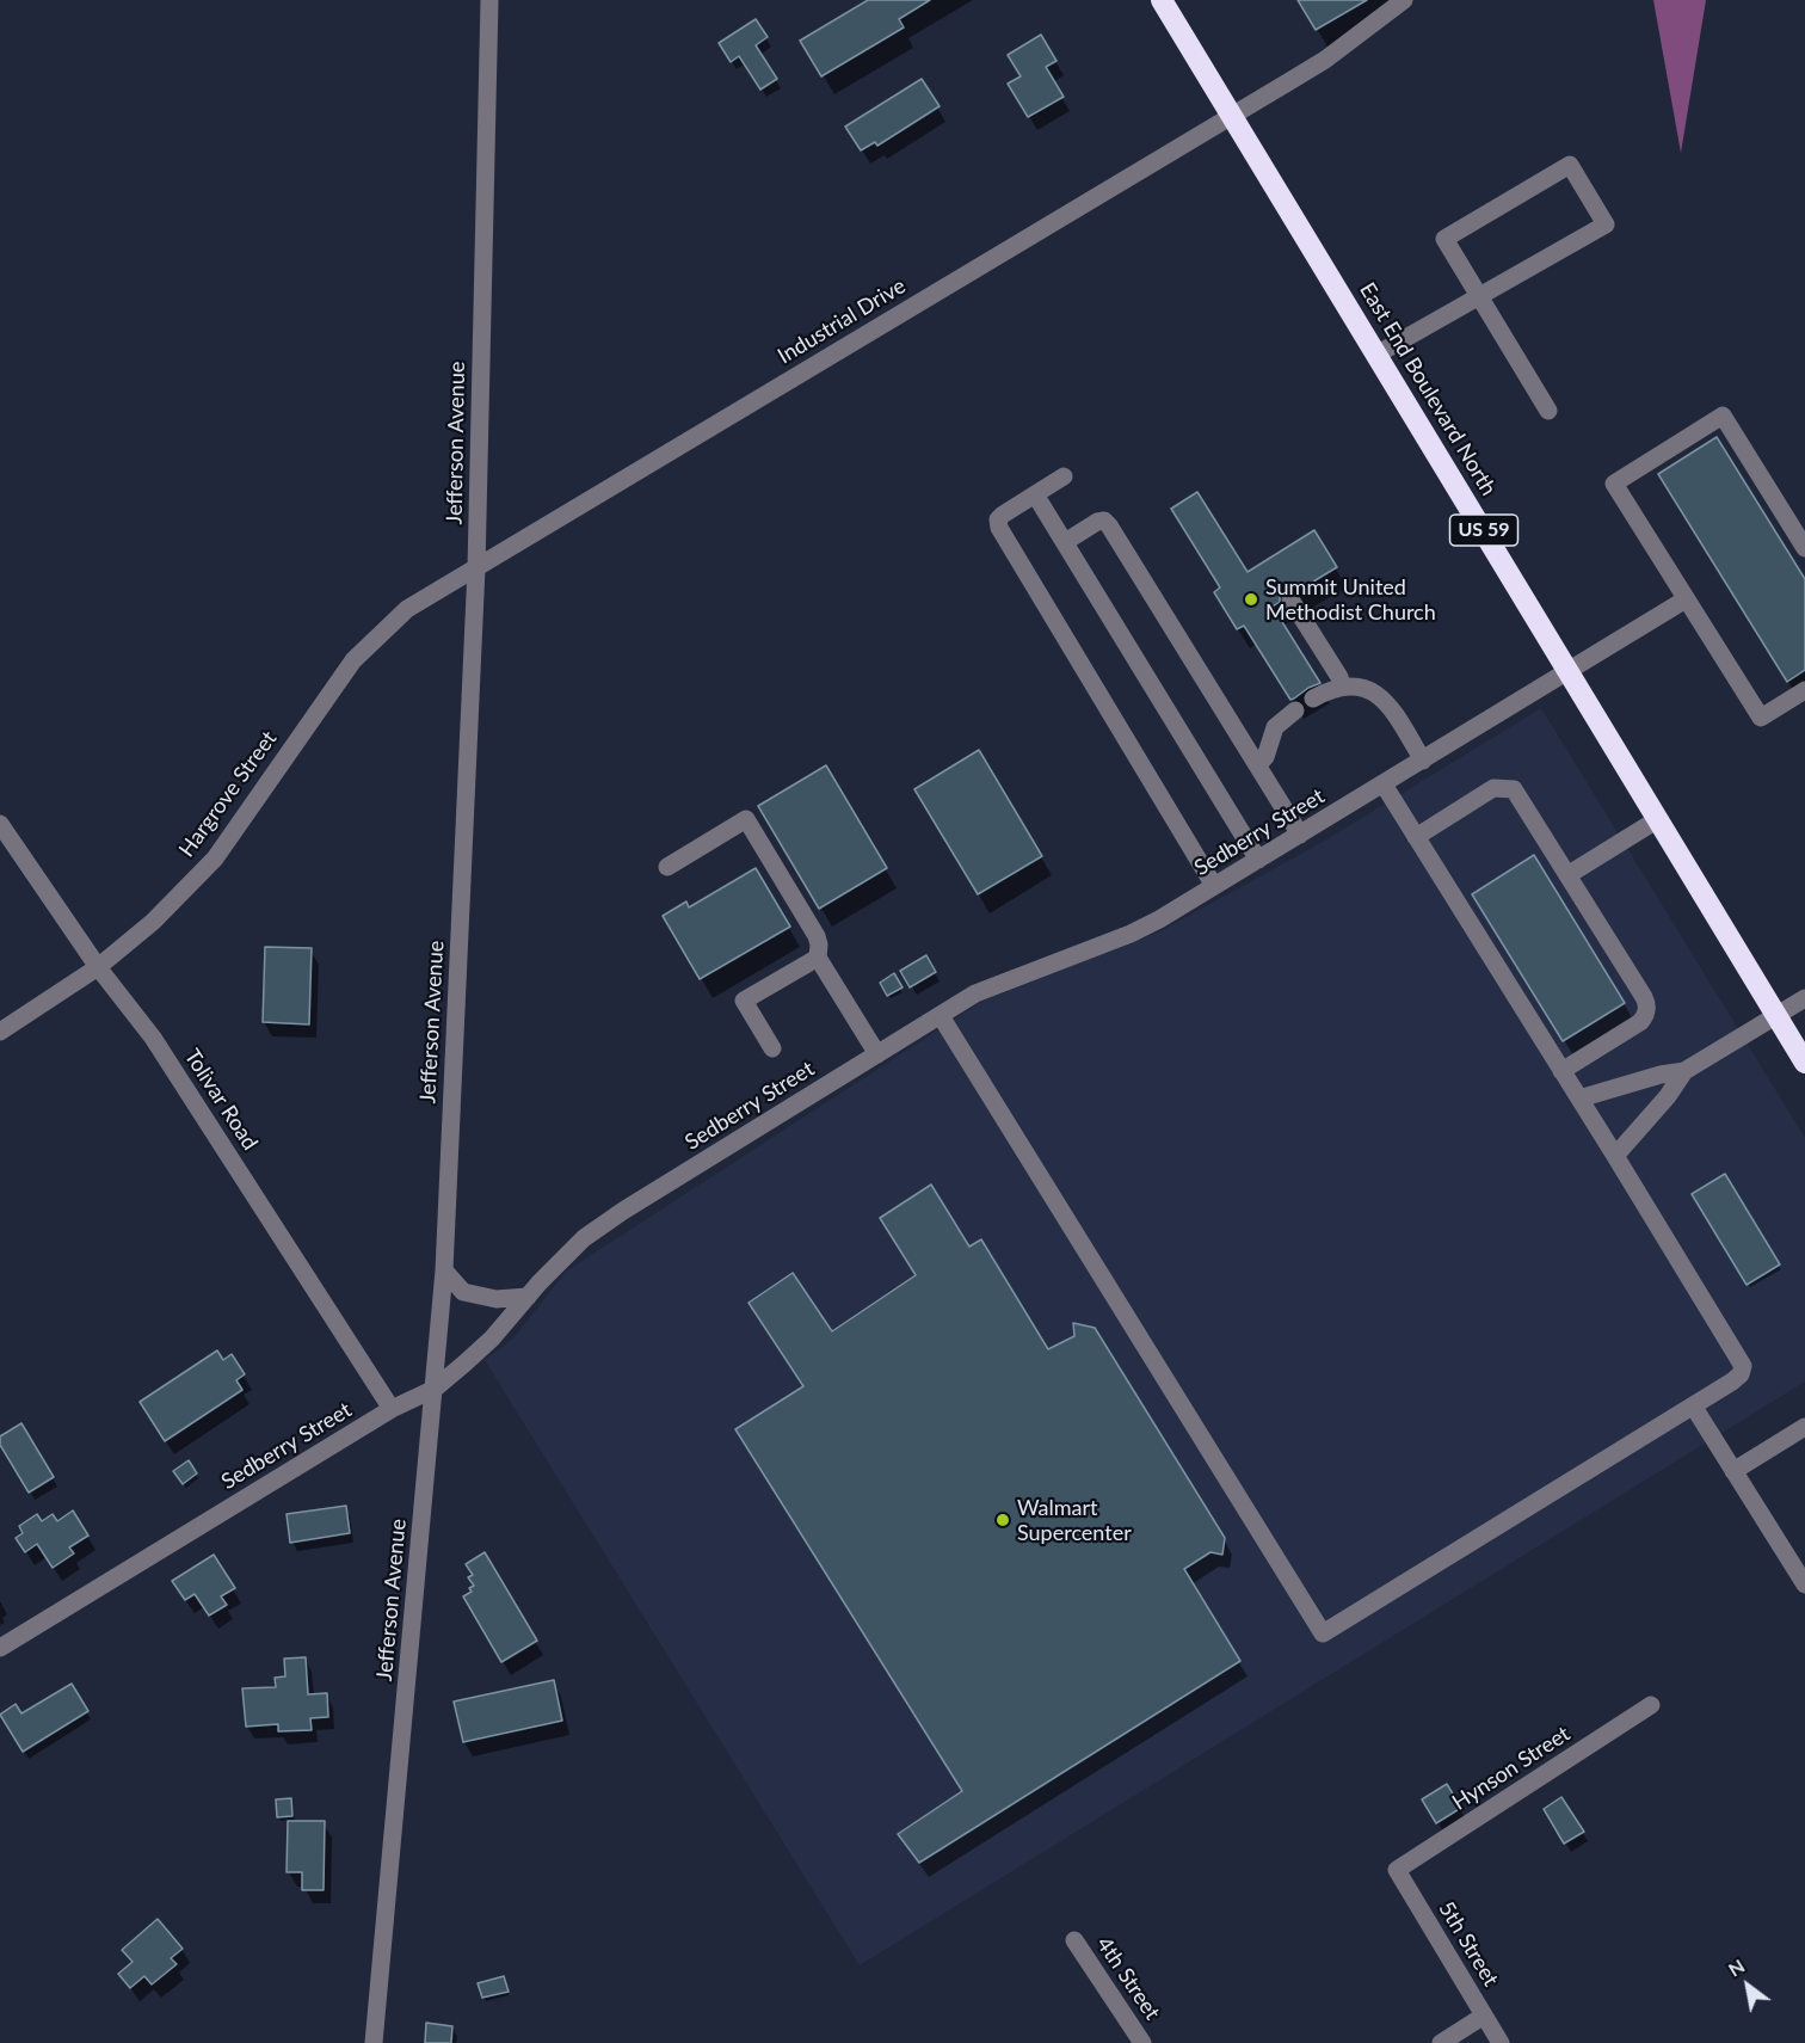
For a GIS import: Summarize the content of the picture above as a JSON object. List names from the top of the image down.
{
  "streets": {
    "highway": ["East End Boulevard North", "US 59"],
    "street": [
      "Industrial Drive",
      "Jefferson Avenue",
      "Hargrove Street",
      "Sedberry Street",
      "Tolivar Road",
      "Hynson Street",
      "5th Street",
      "4th Street"
    ]
  },
  "crossings": [
    ["Industrial Drive", "East End Boulevard North"],
    ["Industrial Drive", "Jefferson Avenue"],
    ["Industrial Drive", "Hargrove Street"],
    ["East End Boulevard North", "Sedberry Street"],
    ["Jefferson Avenue", "Hargrove Street"],
    ["Jefferson Avenue", "Sedberry Street"],
    ["Hargrove Street", "Tolivar Road"],
    ["Sedberry Street", "Tolivar Road"],
    ["Hynson Street", "5th Street"]
  ],
  "places": ["Summit United Methodist Church", "Walmart Supercenter"],
  "north": "top left"
}
